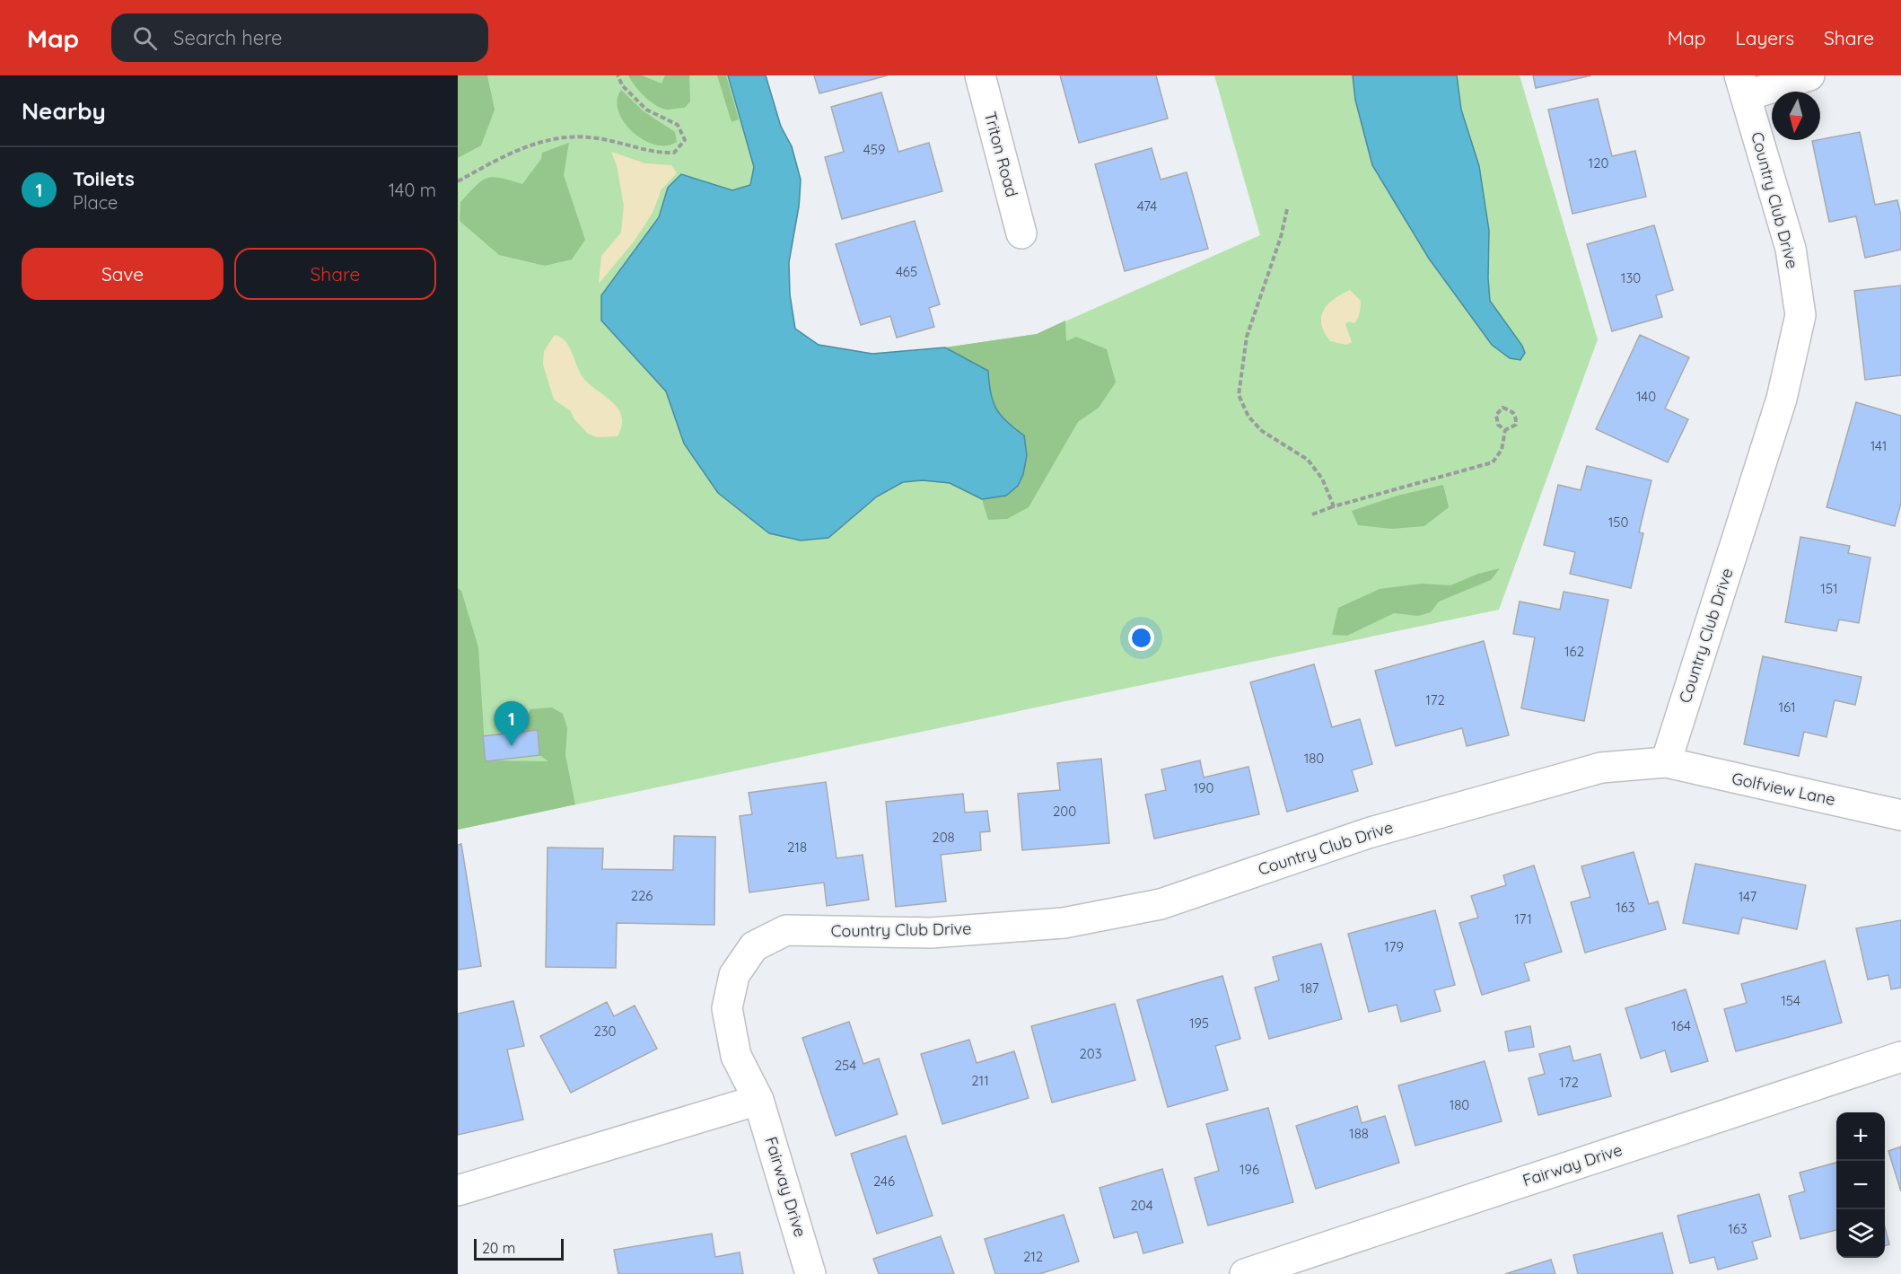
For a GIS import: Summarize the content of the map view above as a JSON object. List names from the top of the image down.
{
  "streets": {
    "street": [
      "Triton Road",
      "Country Club Drive",
      "Golfview Lane",
      "Fairway Drive"
    ]
  },
  "crossings": [
    ["Country Club Drive", "Golfview Lane"],
    ["Country Club Drive", "Fairway Drive"]
  ],
  "house_numbers": [
    "459",
    "120",
    "474",
    "465",
    "130",
    "140",
    "141",
    "150",
    "151",
    "162",
    "172",
    "161",
    "180",
    "190",
    "200",
    "208",
    "218",
    "226",
    "147",
    "163",
    "171",
    "179",
    "187",
    "154",
    "195",
    "164",
    "230",
    "203",
    "254",
    "211",
    "172",
    "180",
    "188",
    "196",
    "246",
    "204",
    "163",
    "212"
  ],
  "scale_bar": "20 m",
  "north": "bottom",
  "page": {
    "header": "Map",
    "search": "Search here",
    "nav": ["Map", "Layers", "Share"],
    "heading": "Nearby",
    "list": [
      {
        "mark": "1",
        "name": "Toilets",
        "note": "Place",
        "value": "140 m"
      }
    ],
    "buttons": ["Save", "Share"],
    "pins": "1",
    "map_buttons": ["+", "−"],
    "scale": "20 m"
  }
}
